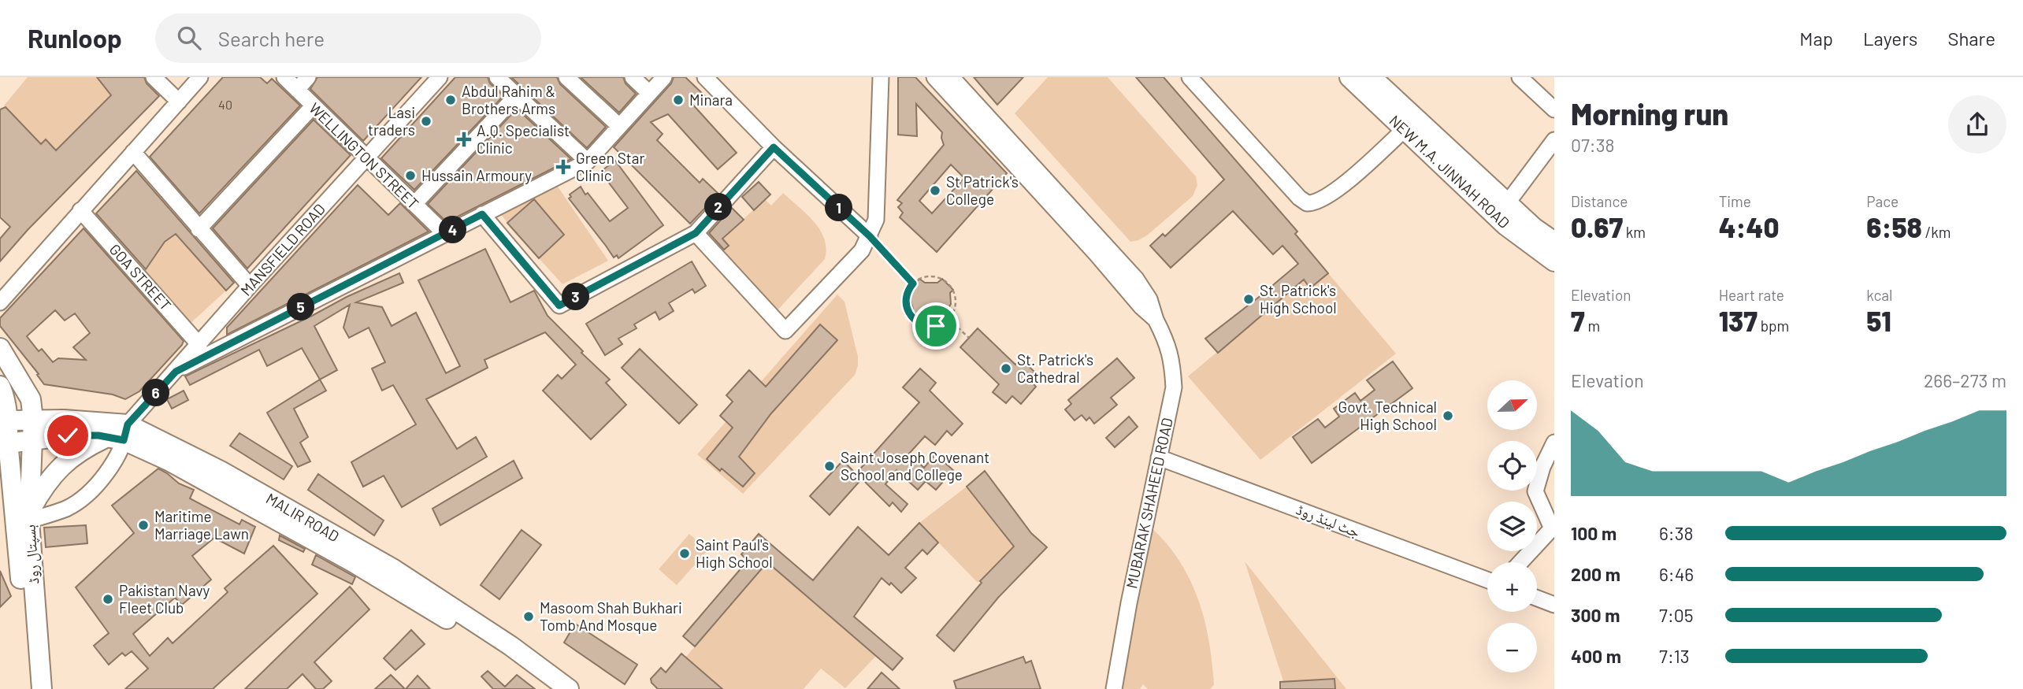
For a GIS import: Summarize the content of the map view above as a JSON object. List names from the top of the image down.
{
  "streets": {
    "main road": ["NEW M.A. JINNAH ROAD", "MALIR ROAD", "ہسپتال روڈ"],
    "street": [
      "WELLINGTON STREET",
      "MANSFIELD ROAD",
      "GOA STREET",
      "MUBARAK SHAHEED ROAD",
      "جٹ لینڈ روڈ"
    ]
  },
  "crossings": [
    ["WELLINGTON STREET", "MANSFIELD ROAD"],
    ["MANSFIELD ROAD", "GOA STREET"],
    ["MANSFIELD ROAD", "MALIR ROAD"],
    ["MANSFIELD ROAD", "ہسپتال روڈ"],
    ["MUBARAK SHAHEED ROAD", "جٹ لینڈ روڈ"],
    ["MALIR ROAD", "ہسپتال روڈ"]
  ],
  "places": {
    "other": [
      "Abdul Rahim & Brothers Arms",
      "Minara",
      "Lasi traders",
      "Hussain Armoury",
      "St Patrick's College",
      "St. Patrick's High School",
      "St. Patrick's Cathedral",
      "Govt. Technical High School",
      "Saint Joseph Covenant School and College",
      "Maritime Marriage Lawn",
      "Saint Paul's High School",
      "Pakistan Navy Fleet Club",
      "Masoom Shah Bukhari Tomb And Mosque"
    ],
    "health": ["A.Q. Specialist Clinic", "Green Star Clinic"]
  },
  "house_numbers": ["40"],
  "north": "right",
  "page": {
    "header": "Runloop",
    "search": "Search here",
    "nav": ["Map", "Layers", "Share"],
    "heading": ["Morning run", "07:38"],
    "stats": [
      ["Distance", "0.67 km"],
      ["Time", "4:40"],
      ["Pace", "6:58 /km"],
      ["Elevation", "7 m"],
      ["Heart rate", "137 bpm"],
      ["kcal", "51"]
    ],
    "pins": [
      "2",
      "1",
      "4",
      "3",
      "5",
      "6"
    ],
    "chart": ["Elevation", "266–273 m"],
    "map_buttons": ["+", "−"],
    "list": [
      {
        "name": "100 m",
        "note": "6:38"
      },
      {
        "name": "200 m",
        "note": "6:46"
      },
      {
        "name": "300 m",
        "note": "7:05"
      },
      {
        "name": "400 m",
        "note": "7:13"
      }
    ]
  }
}
